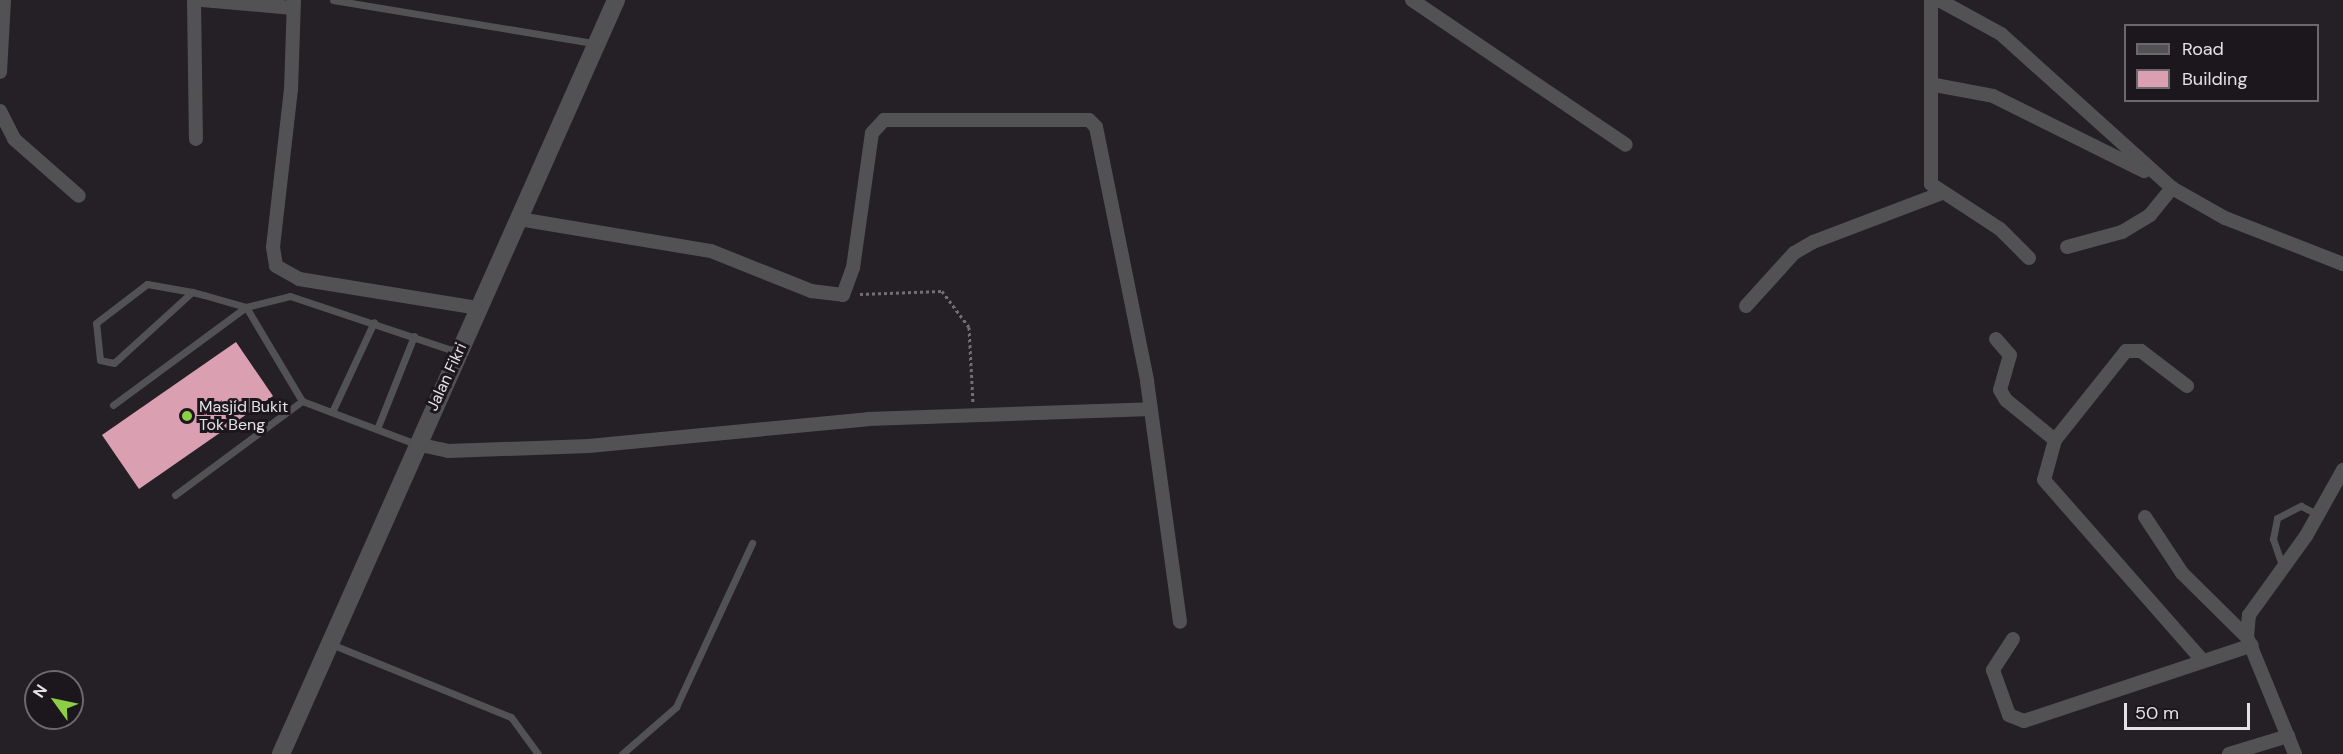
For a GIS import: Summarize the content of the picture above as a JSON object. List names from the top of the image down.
{
  "streets": {
    "street": ["Jalan Fikri"]
  },
  "places": ["Masjid Bukit Tok Beng"],
  "legend": ["Road", "Building"],
  "scale_bar": "50 m",
  "north": "top left"
}
